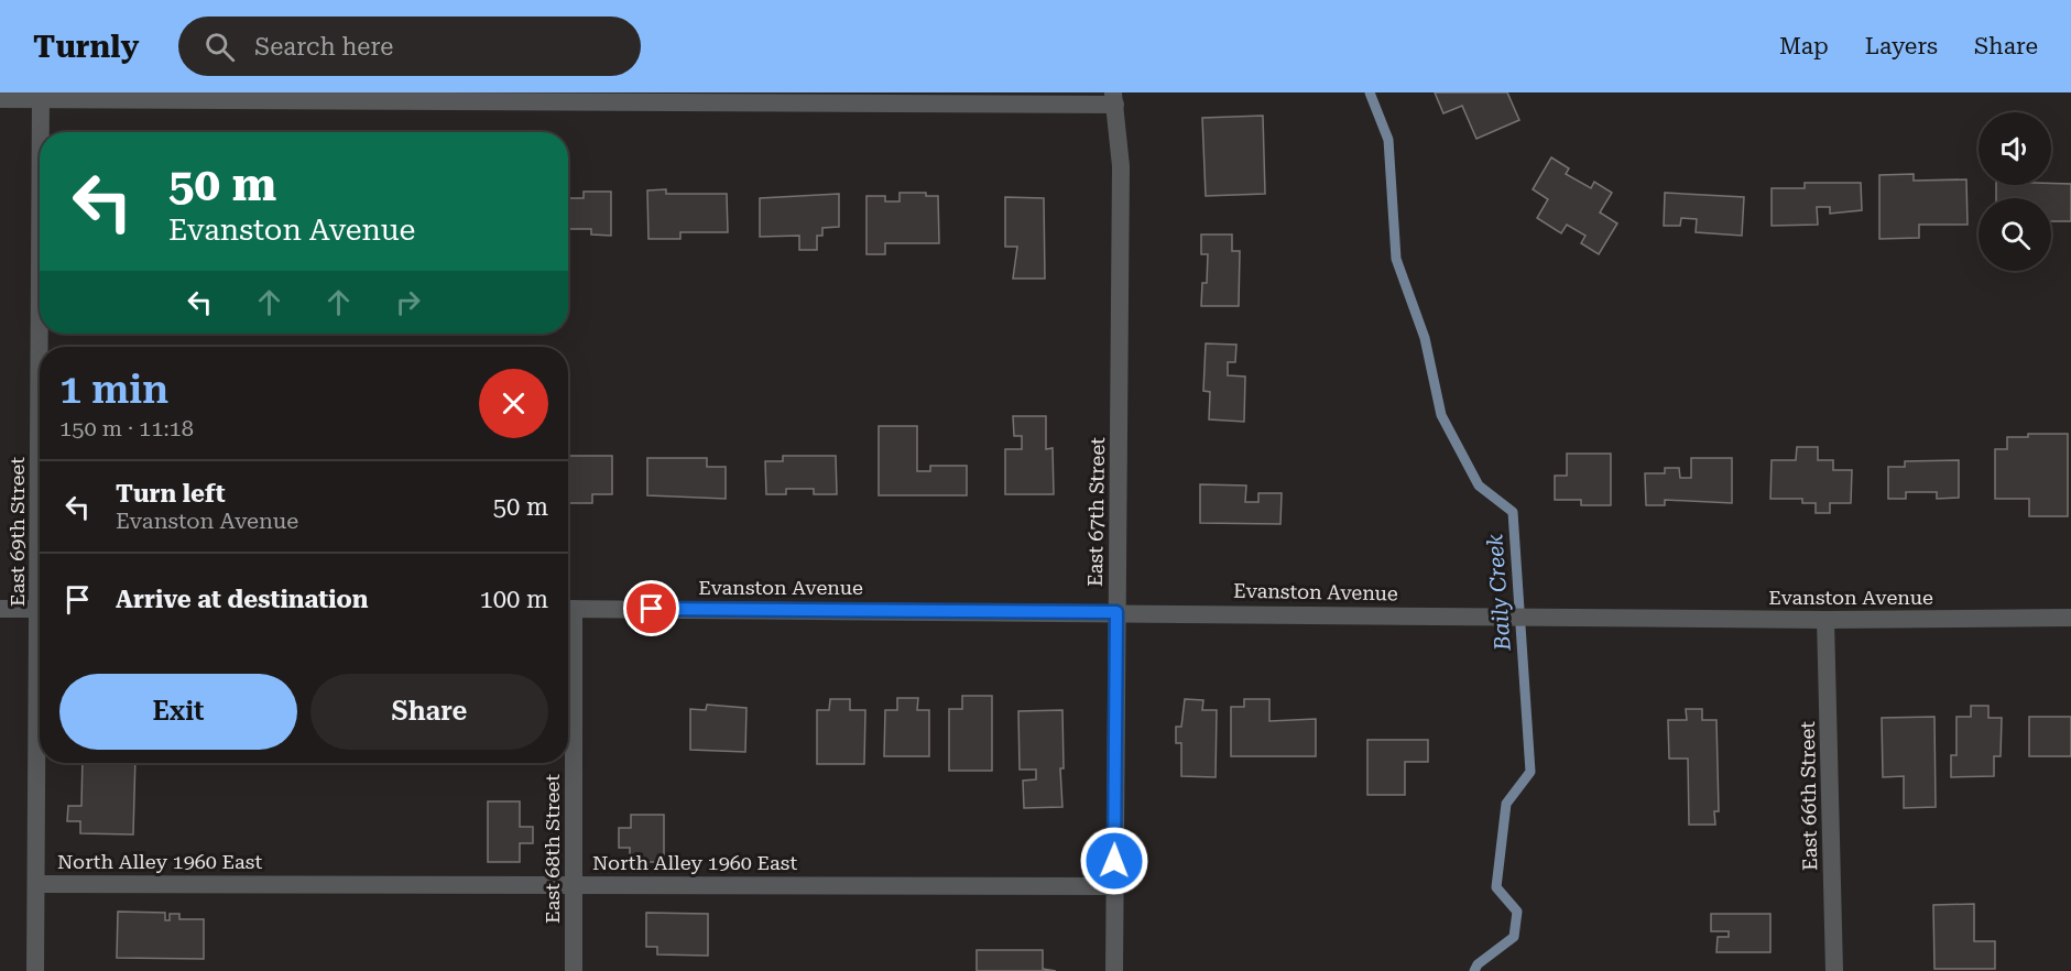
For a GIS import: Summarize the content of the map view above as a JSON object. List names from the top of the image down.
{
  "streets": {
    "street": [
      "East 67th Street",
      "East 69th Street",
      "Evanston Avenue",
      "East 66th Street",
      "East 68th Street",
      "North Alley 1960 East"
    ]
  },
  "crossings": [
    ["East 67th Street", "Evanston Avenue"],
    ["East 67th Street", "North Alley 1960 East"],
    ["East 69th Street", "North Alley 1960 East"],
    ["Evanston Avenue", "East 66th Street"],
    ["East 68th Street", "North Alley 1960 East"]
  ],
  "water": ["Baily Creek"],
  "page": {
    "header": "Turnly",
    "search": "Search here",
    "nav": ["Map", "Layers", "Share"],
    "turn": ["50 m", "Evanston Avenue"],
    "heading": ["1 min", "150 m · 11:18"],
    "list": [
      {
        "name": "Turn left",
        "note": "Evanston Avenue",
        "value": "50 m"
      },
      {
        "name": "Arrive at destination",
        "value": "100 m"
      }
    ],
    "buttons": ["Exit", "Share"]
  }
}
